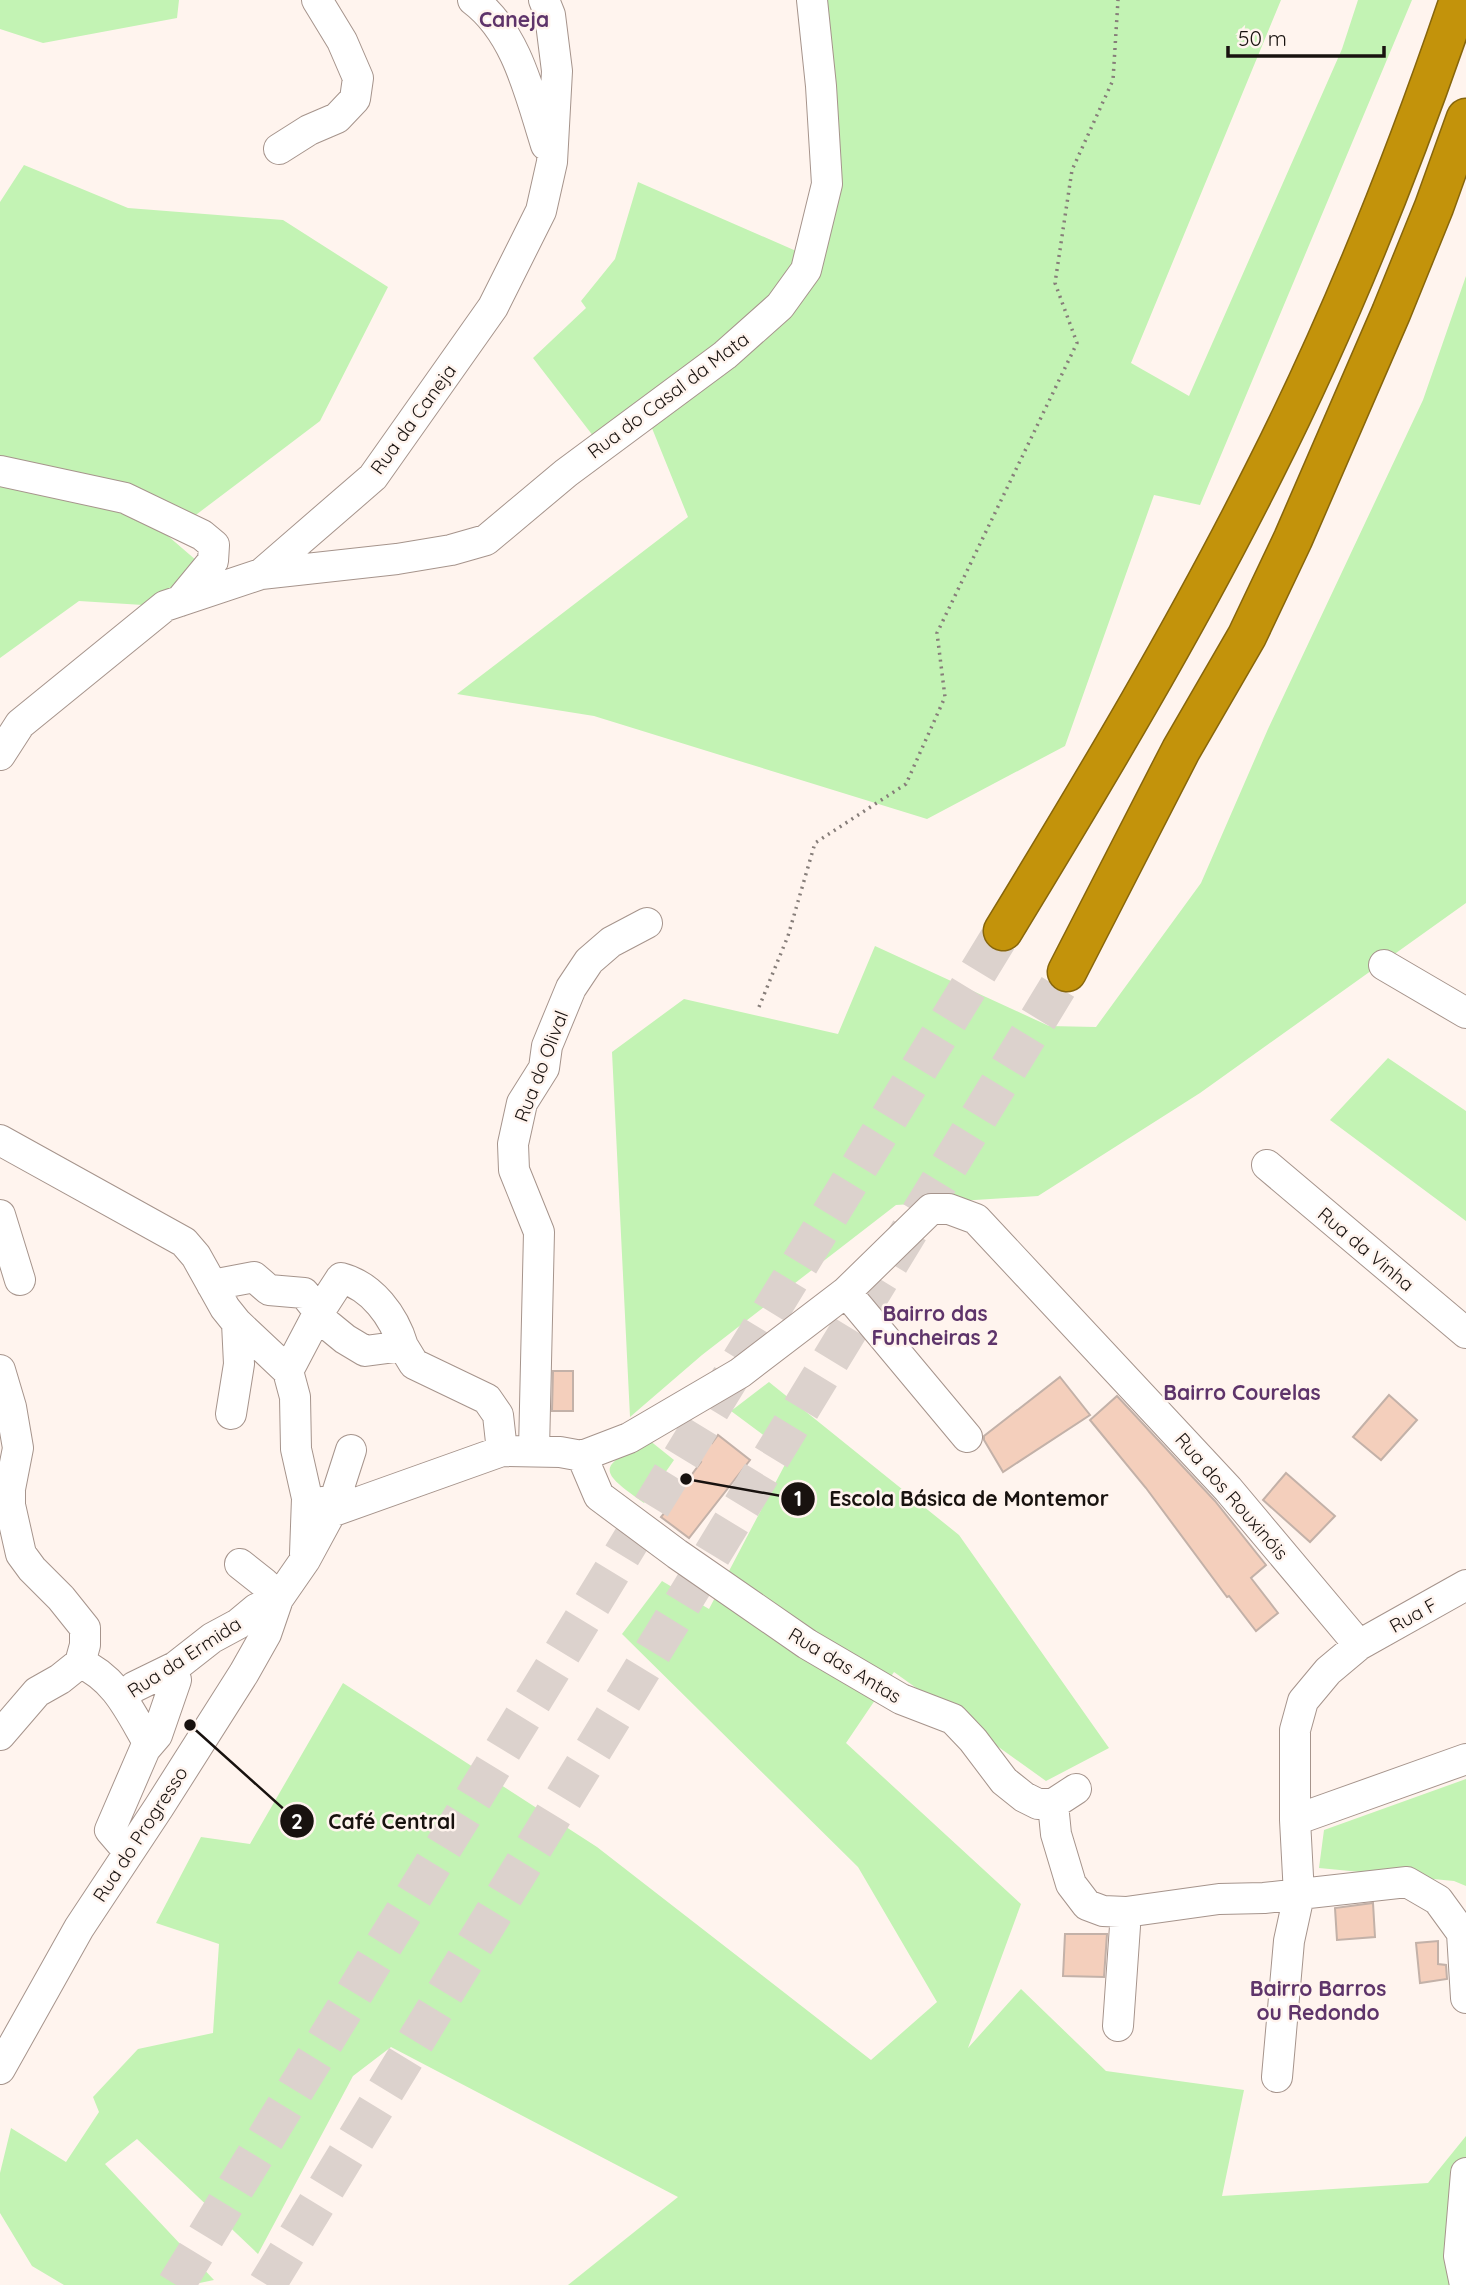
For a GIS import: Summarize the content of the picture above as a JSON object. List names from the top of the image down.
{
  "streets": {
    "street": [
      "Rua do Casal da Mata",
      "Rua da Caneja",
      "Rua do Olival",
      "Rua da Vinha",
      "Rua dos Rouxinóis",
      "Rua F",
      "Rua da Ermida",
      "Rua das Antas",
      "Rua do Progresso"
    ]
  },
  "crossings": [
    ["Rua do Casal da Mata", "Rua da Caneja"],
    ["Rua dos Rouxinóis", "Rua F"],
    ["Rua da Ermida", "Rua do Progresso"]
  ],
  "districts": [
    "Caneja",
    "Bairro das Funcheiras 2",
    "Bairro Courelas",
    "Bairro Barros ou Redondo"
  ],
  "places": ["Escola Básica de Montemor", "Café Central"],
  "scale_bar": "50 m"
}
